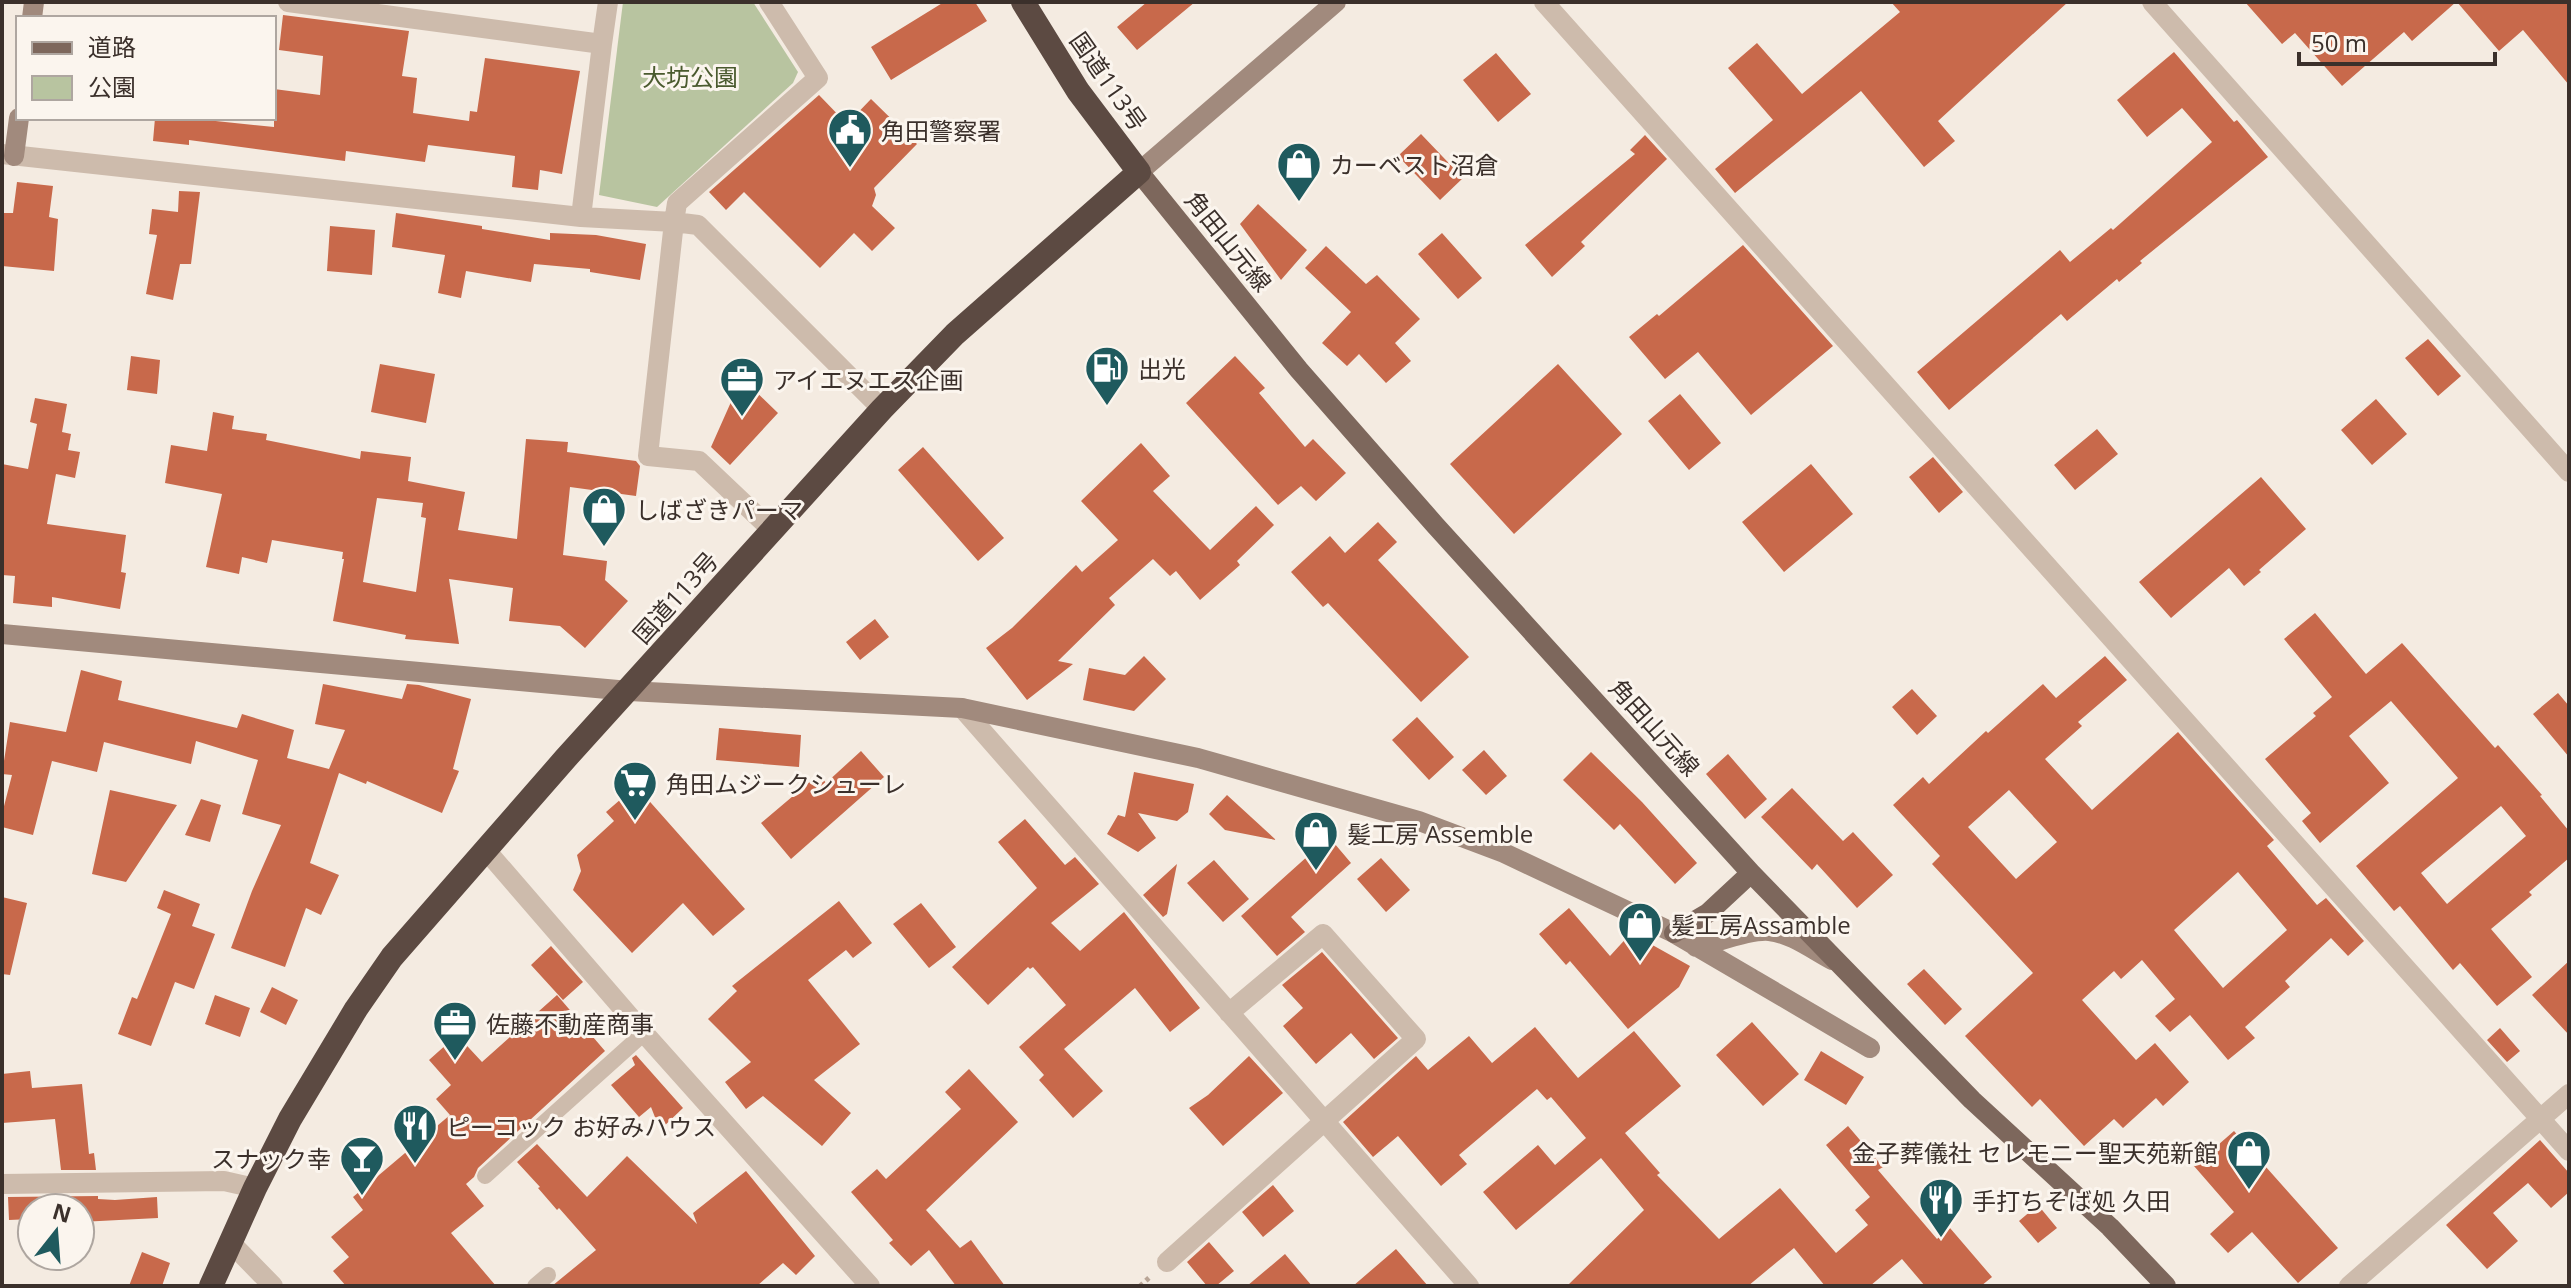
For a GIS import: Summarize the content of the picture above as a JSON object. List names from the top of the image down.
{
  "streets": {
    "highway": ["国道113号"],
    "main road": ["角田山元線"]
  },
  "crossings": [
    ["国道113号", "角田山元線"]
  ],
  "parks": ["大坊公園"],
  "places": {
    "public building": ["角田警察署"],
    "shop": [
      "カーベスト沼倉",
      "しばざきパーマ",
      "髪工房 Assemble",
      "髪工房Assamble",
      "金子葬儀社 セレモニー聖天苑新館"
    ],
    "fuel station": ["出光"],
    "office": ["アイエヌエス企画", "佐藤不動産商事"],
    "supermarket": ["角田ムジークシューレ"],
    "restaurant": ["ピーコック お好みハウス", "手打ちそば処 久田"],
    "bar": ["スナック幸"]
  },
  "legend": ["道路", "公園"],
  "scale_bar": "50 m",
  "north": "top"
}
